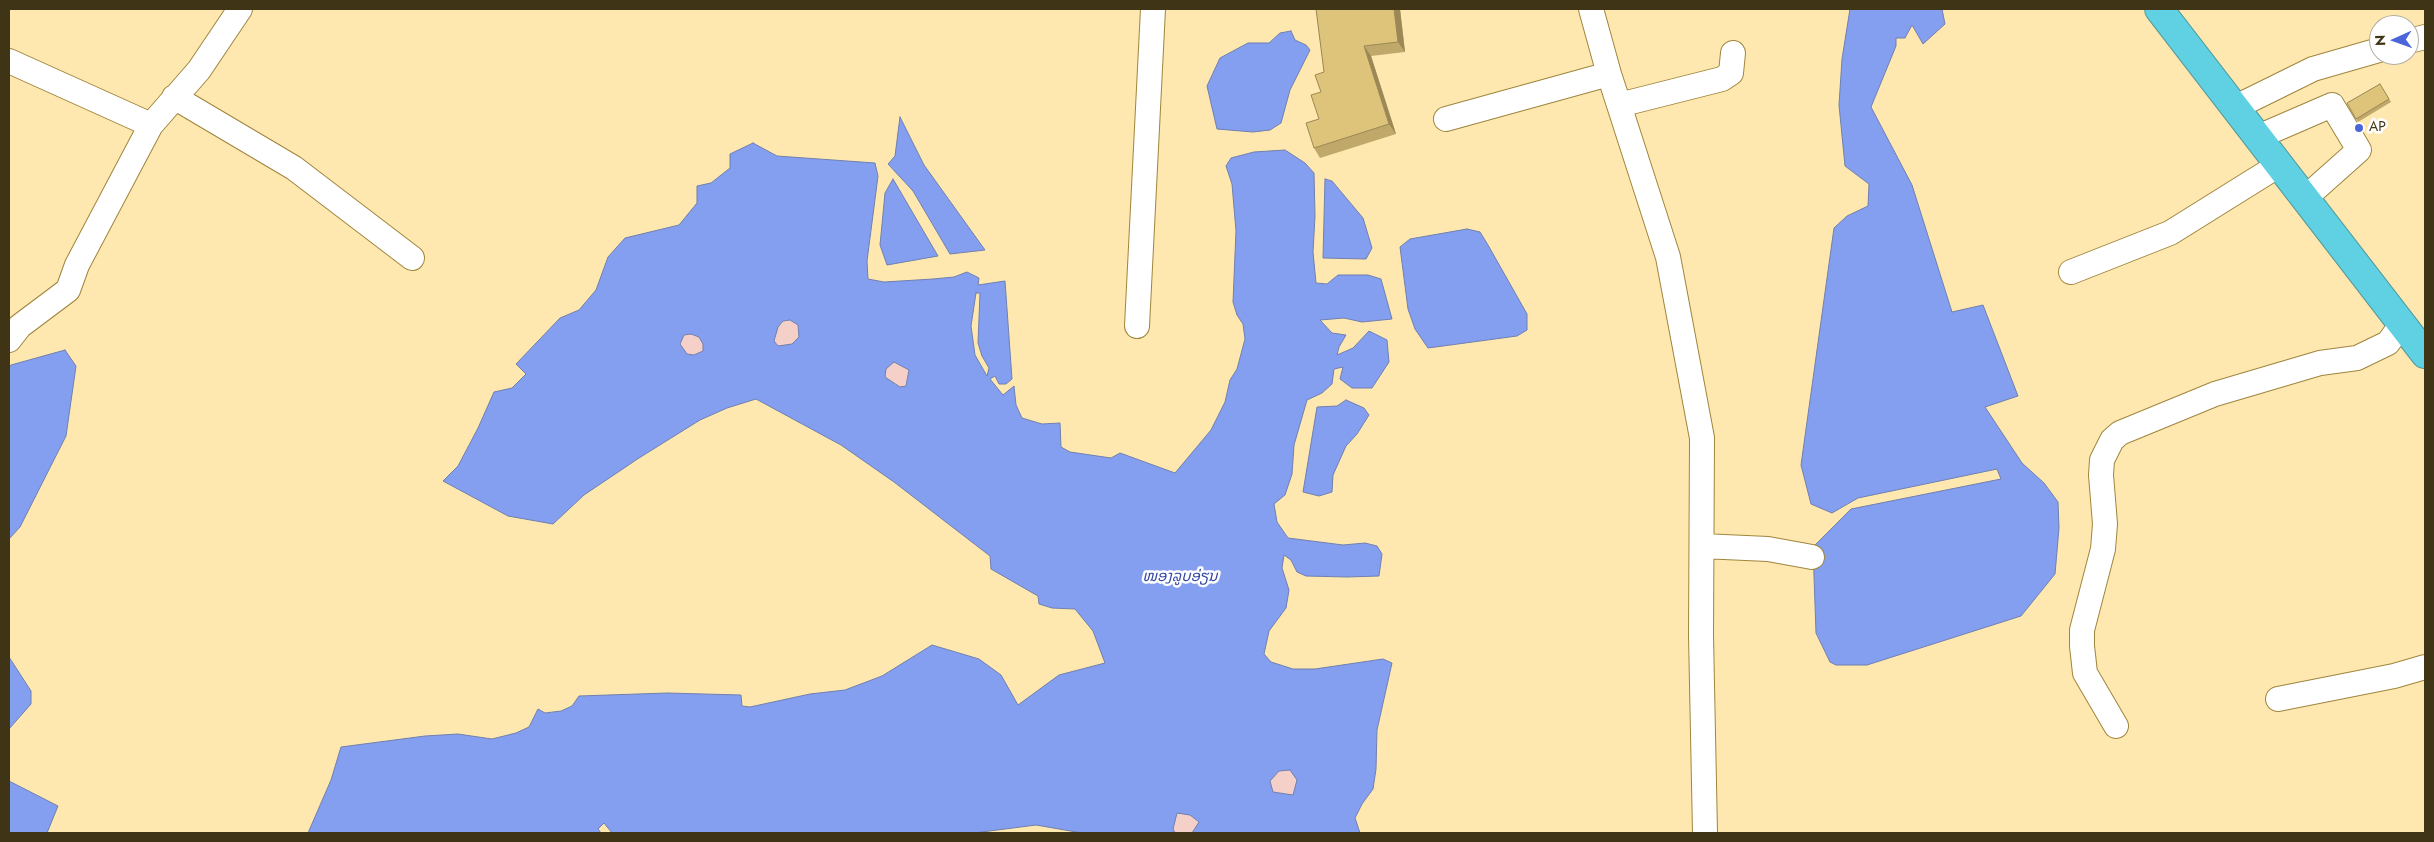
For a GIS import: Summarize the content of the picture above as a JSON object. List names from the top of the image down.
{
  "water": ["ໜອງລູບອ່ຽນ"],
  "places": ["AP"],
  "north": "left"
}
